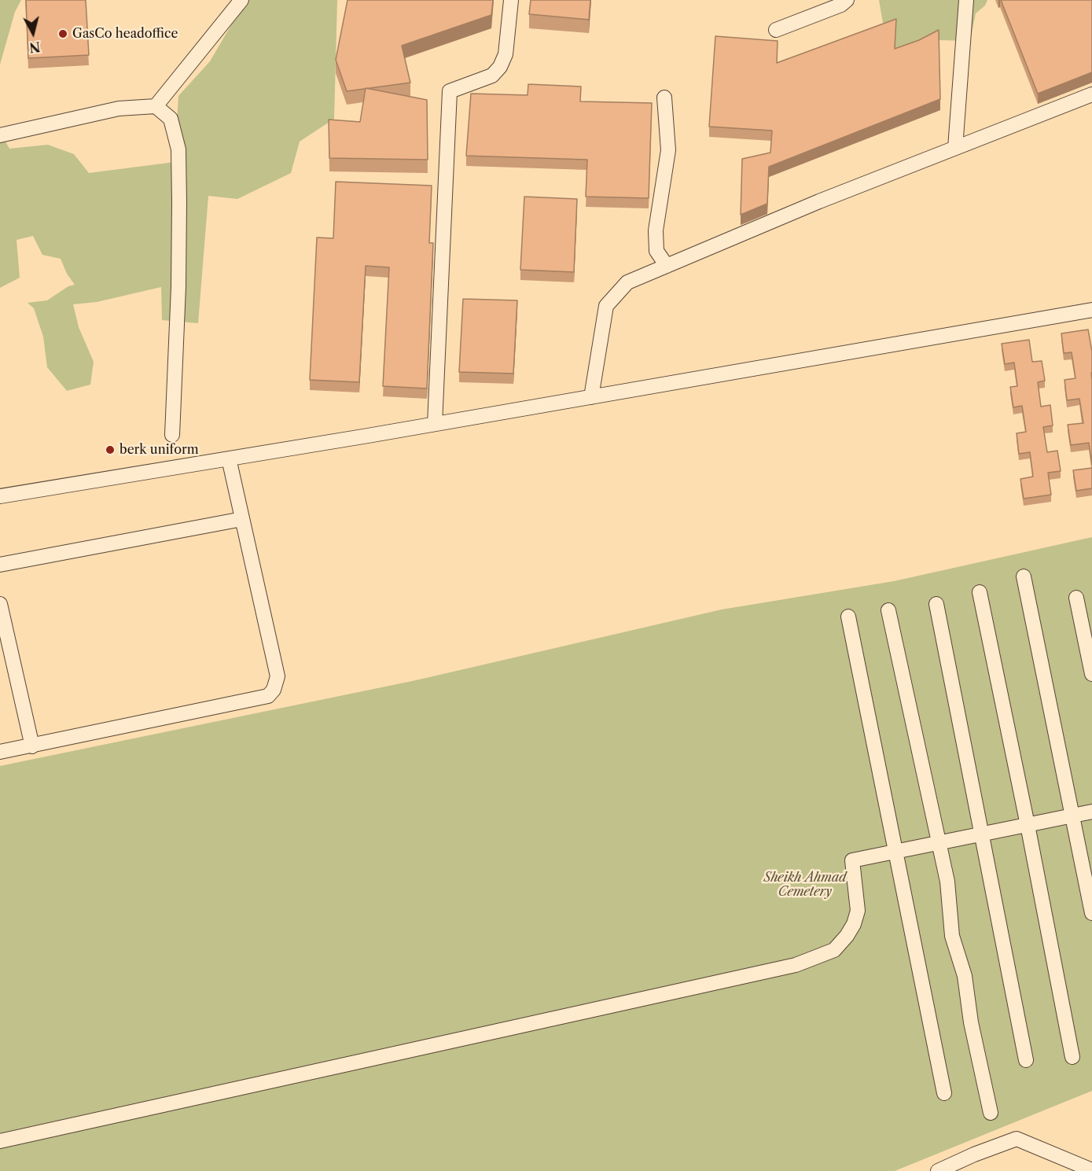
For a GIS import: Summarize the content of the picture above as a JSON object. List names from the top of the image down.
{
  "parks": ["Sheikh Ahmad Cemetery"],
  "places": ["GasCo headoffice", "berk uniform"],
  "north": "bottom"
}
